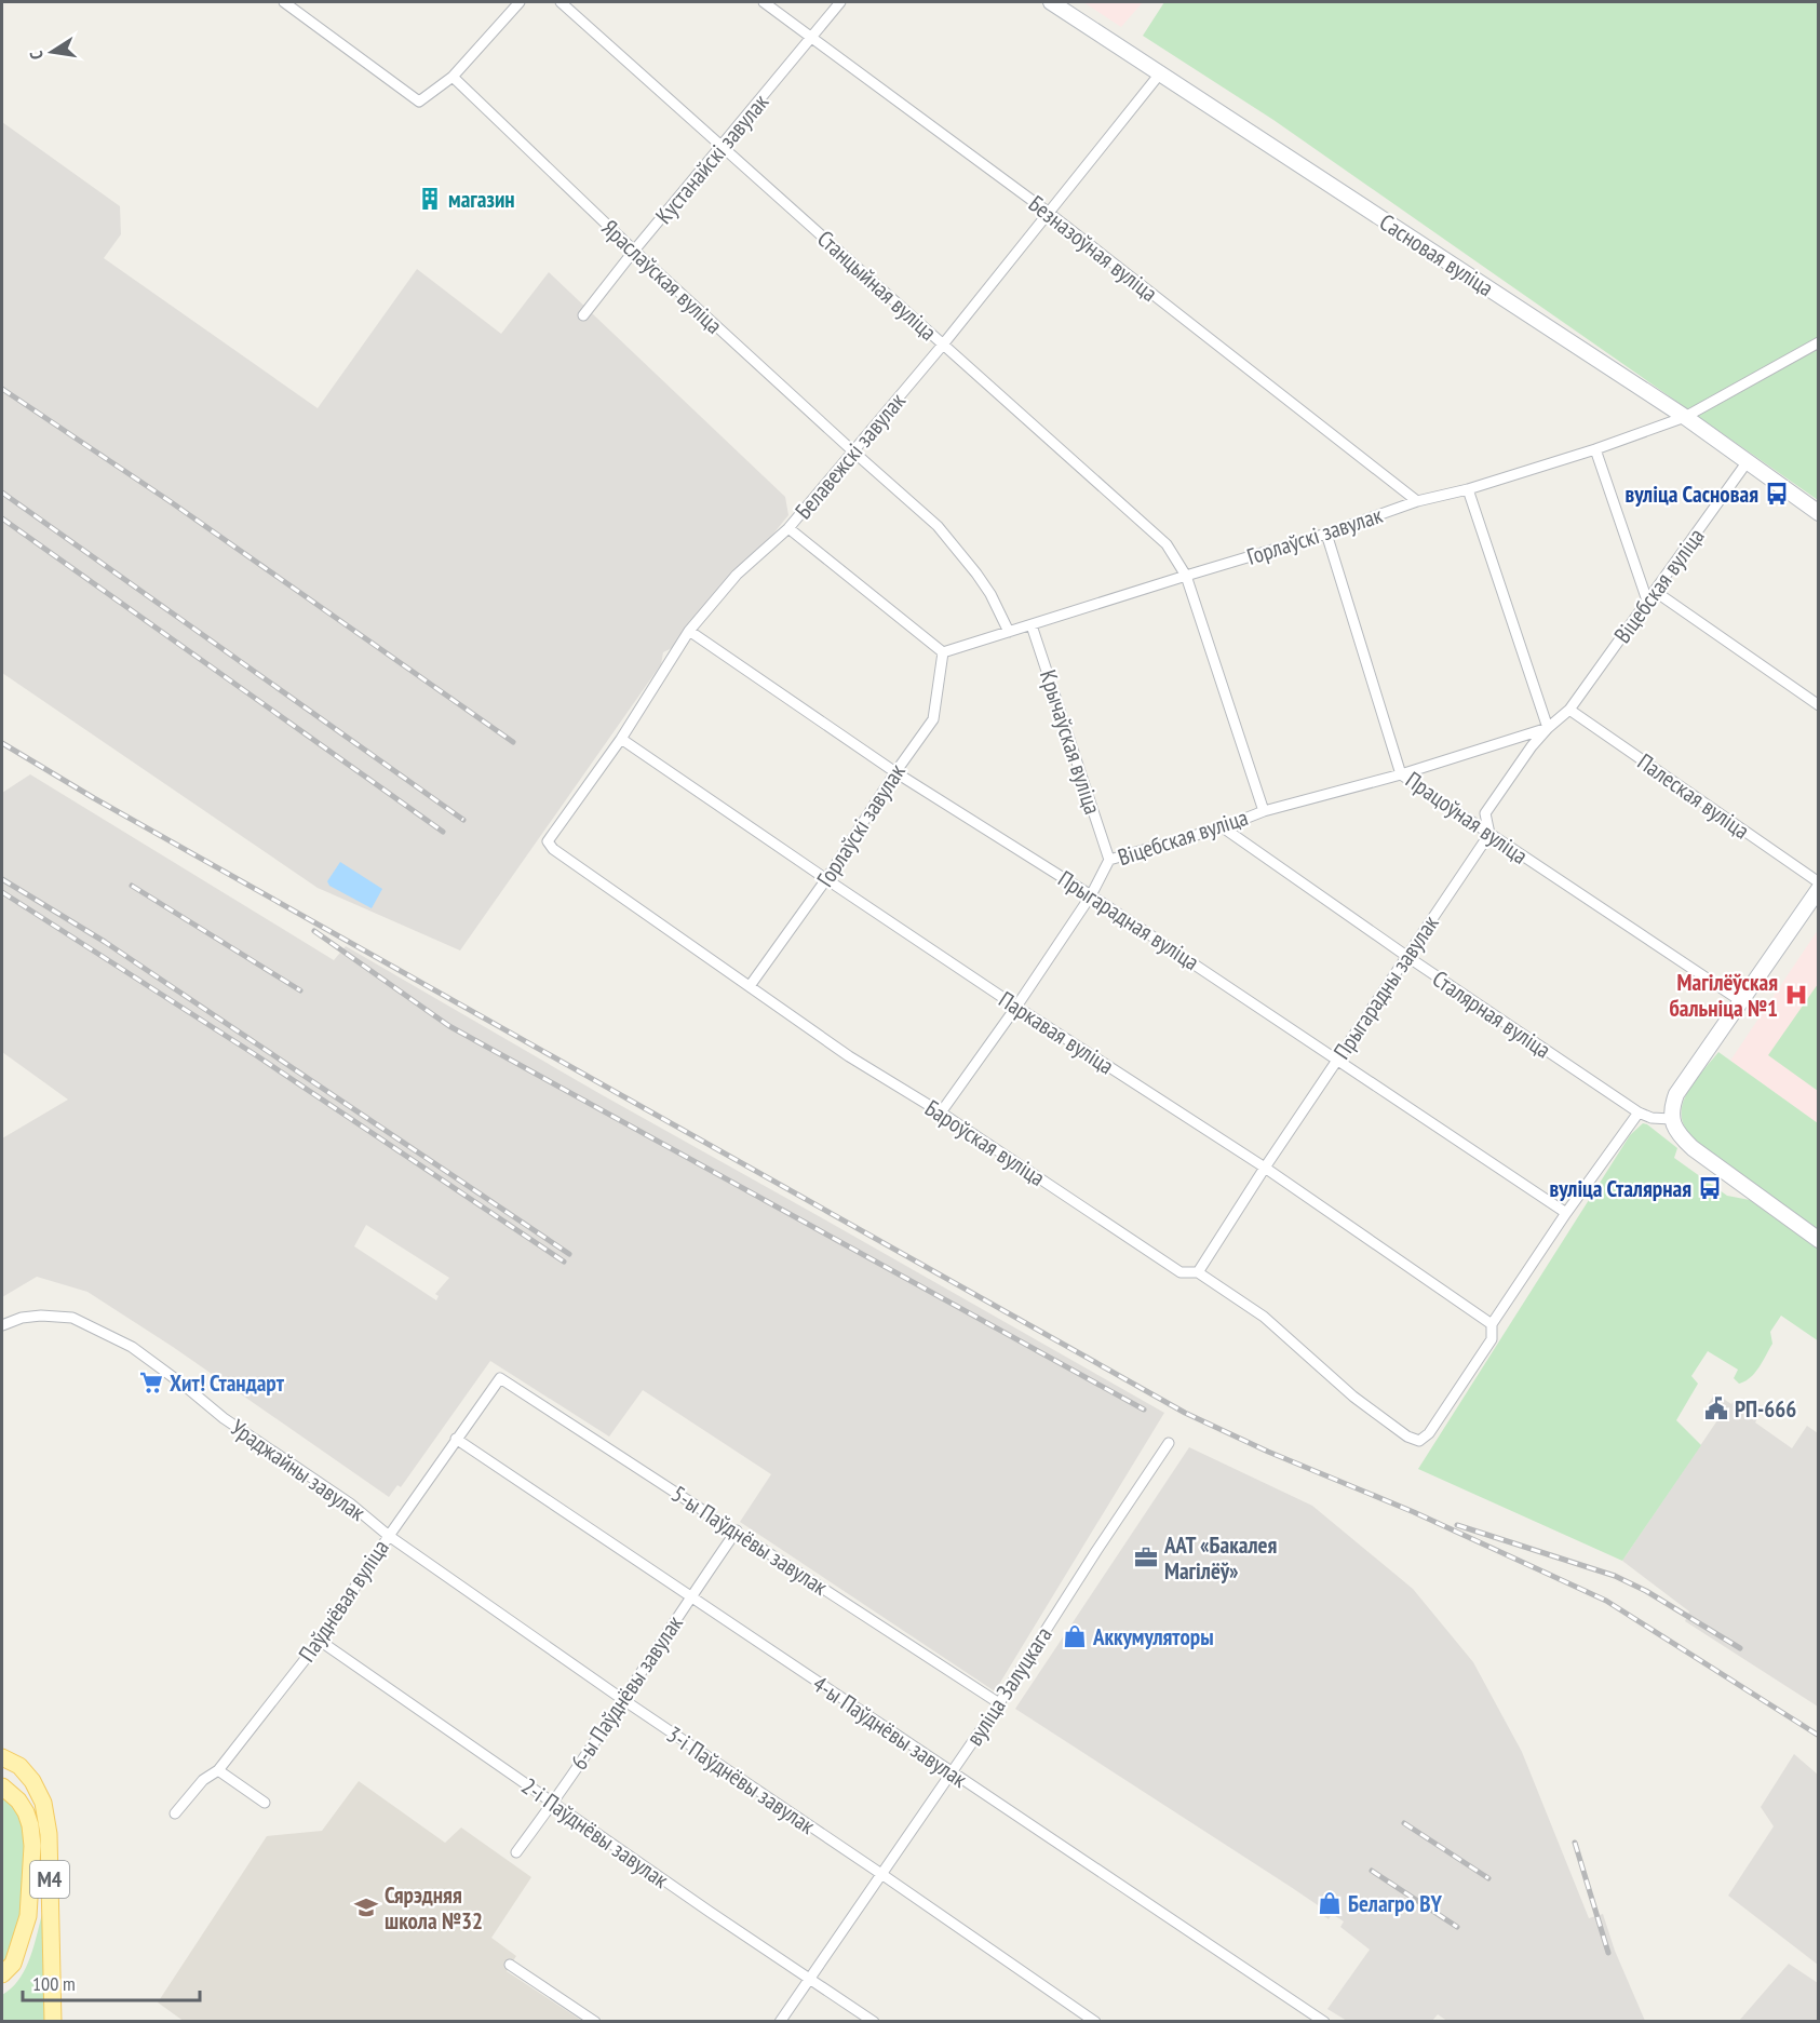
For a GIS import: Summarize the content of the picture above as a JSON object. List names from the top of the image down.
{
  "streets": {
    "main road": ["Сасновая вуліца", "М4"],
    "street": [
      "Кустанайскі завулак",
      "Безназоўная вуліца",
      "Яраслаўская вуліца",
      "Станцыйная вуліца",
      "Белавежскі завулак",
      "Горлаўскі завулак",
      "Віцебская вуліца",
      "Крычаўская вуліца",
      "Палеская вуліца",
      "Працоўная вуліца",
      "Прыгарадная вуліца",
      "Прыгарадны завулак",
      "Сталярная вуліца",
      "Паркавая вуліца",
      "Бароўская вуліца",
      "Ураджайны завулак",
      "5-ы Паўднёвы завулак",
      "Паўднёвая вуліца",
      "вуліца Залуцкага",
      "6-ы Паўднёвы завулак",
      "4-ы Паўднёвы завулак",
      "3-і Паўднёвы завулак",
      "2-і Паўднёвы завулак"
    ]
  },
  "crossings": [
    ["Кустанайскі завулак", "Безназоўная вуліца"],
    ["Кустанайскі завулак", "Яраслаўская вуліца"],
    ["Кустанайскі завулак", "Станцыйная вуліца"],
    ["Безназоўная вуліца", "Белавежскі завулак"],
    ["Безназоўная вуліца", "Горлаўскі завулак"],
    ["Сасновая вуліца", "Белавежскі завулак"],
    ["Сасновая вуліца", "Горлаўскі завулак"],
    ["Сасновая вуліца", "Віцебская вуліца"],
    ["Яраслаўская вуліца", "Белавежскі завулак"],
    ["Яраслаўская вуліца", "Горлаўскі завулак"],
    ["Станцыйная вуліца", "Белавежскі завулак"],
    ["Станцыйная вуліца", "Горлаўскі завулак"],
    ["Белавежскі завулак", "Прыгарадная вуліца"],
    ["Белавежскі завулак", "Паркавая вуліца"],
    ["Белавежскі завулак", "Бароўская вуліца"],
    ["Горлаўскі завулак", "Крычаўская вуліца"],
    ["Горлаўскі завулак", "Працоўная вуліца"],
    ["Горлаўскі завулак", "Прыгарадная вуліца"],
    ["Горлаўскі завулак", "Паркавая вуліца"],
    ["Горлаўскі завулак", "Бароўская вуліца"],
    ["Віцебская вуліца", "Крычаўская вуліца"],
    ["Віцебская вуліца", "Палеская вуліца"],
    ["Віцебская вуліца", "Працоўная вуліца"],
    ["Віцебская вуліца", "Прыгарадная вуліца"],
    ["Віцебская вуліца", "Сталярная вуліца"],
    ["Віцебская вуліца", "Паркавая вуліца"],
    ["Віцебская вуліца", "Бароўская вуліца"],
    ["Працоўная вуліца", "Прыгарадны завулак"],
    ["Прыгарадная вуліца", "Прыгарадны завулак"],
    ["Прыгарадны завулак", "Сталярная вуліца"],
    ["Прыгарадны завулак", "Паркавая вуліца"],
    ["Прыгарадны завулак", "Бароўская вуліца"],
    ["Паркавая вуліца", "Бароўская вуліца"],
    ["Ураджайны завулак", "Паўднёвая вуліца"],
    ["Ураджайны завулак", "3-і Паўднёвы завулак"],
    ["5-ы Паўднёвы завулак", "Паўднёвая вуліца"],
    ["5-ы Паўднёвы завулак", "вуліца Залуцкага"],
    ["5-ы Паўднёвы завулак", "6-ы Паўднёвы завулак"],
    ["Паўднёвая вуліца", "4-ы Паўднёвы завулак"],
    ["Паўднёвая вуліца", "3-і Паўднёвы завулак"],
    ["Паўднёвая вуліца", "2-і Паўднёвы завулак"],
    ["вуліца Залуцкага", "4-ы Паўднёвы завулак"],
    ["вуліца Залуцкага", "3-і Паўднёвы завулак"],
    ["вуліца Залуцкага", "2-і Паўднёвы завулак"],
    ["6-ы Паўднёвы завулак", "4-ы Паўднёвы завулак"],
    ["6-ы Паўднёвы завулак", "3-і Паўднёвы завулак"],
    ["6-ы Паўднёвы завулак", "2-і Паўднёвы завулак"]
  ],
  "places": {
    "building": ["магазин"],
    "bus stop": ["вуліца Сасновая", "вуліца Сталярная"],
    "hospital": ["Магілёўская бальніца №1"],
    "supermarket": ["Хит! Стандарт"],
    "public building": ["РП-666"],
    "office": ["ААТ «Бакалея Магілёў»"],
    "shop": ["Аккумуляторы", "Белагро BY"],
    "school or university": ["Сярэдняя школа №32"]
  },
  "scale_bar": "100 m",
  "north": "left"
}
